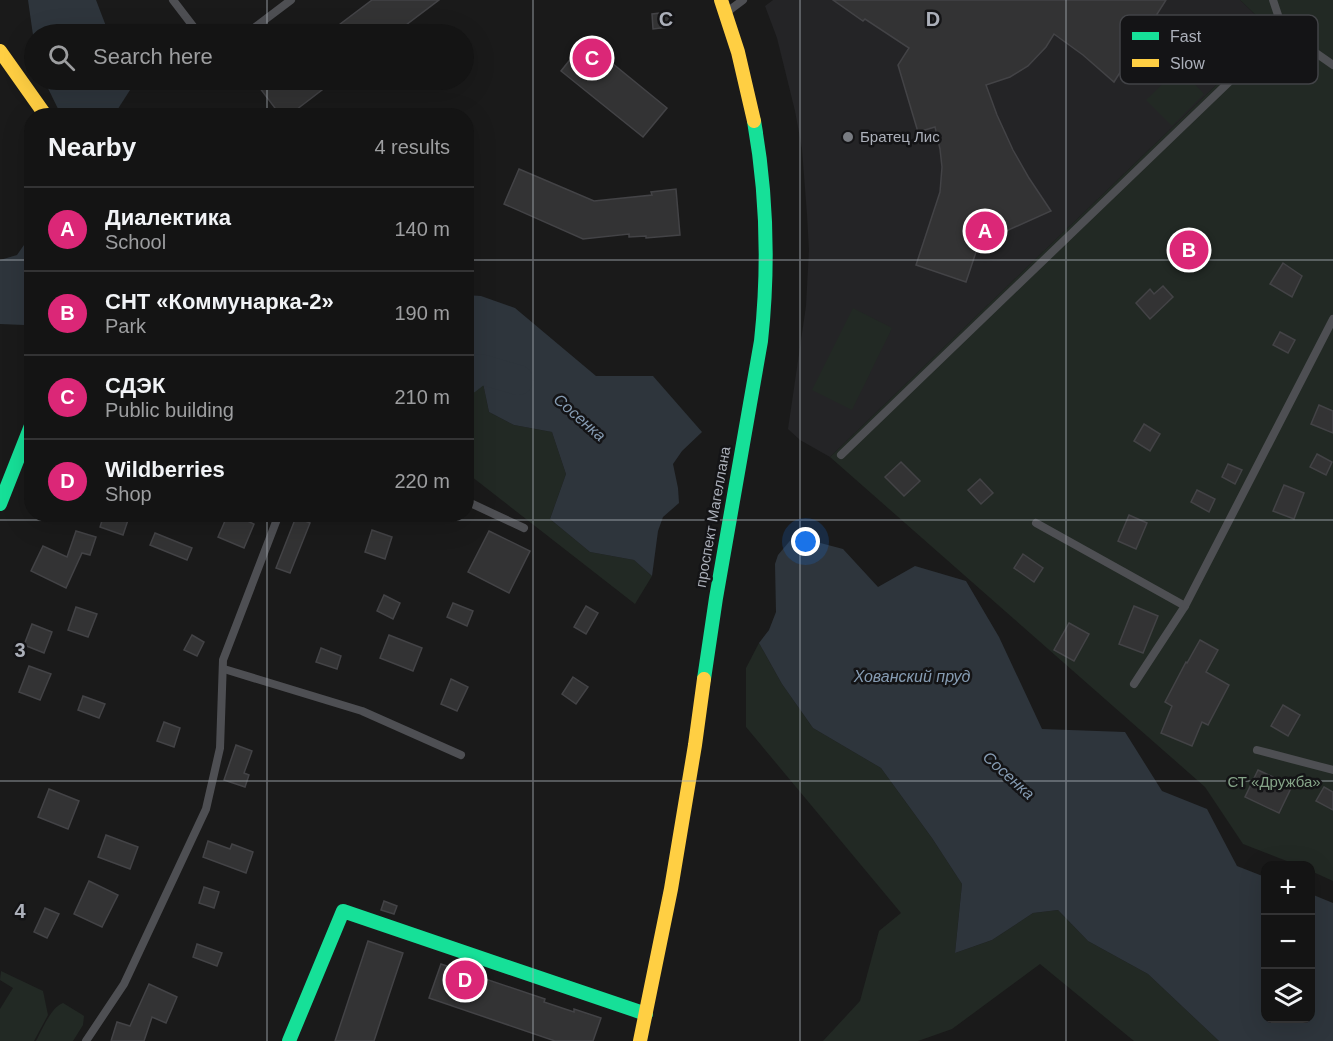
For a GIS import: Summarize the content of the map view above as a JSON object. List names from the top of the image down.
{
  "streets": {
    "street": ["проспект Магеллана"]
  },
  "water": ["Сосенка", "Хованский пруд"],
  "parks": ["СТ «Дружба»"],
  "places": ["Братец Лис"],
  "legend": ["Fast", "Slow"],
  "page": {
    "search": "Search here",
    "pins": [
      "C",
      "A",
      "B",
      "D"
    ],
    "heading": ["Nearby", "4 results"],
    "list": [
      {
        "mark": "A",
        "name": "Диалектика",
        "note": "School",
        "value": "140 m"
      },
      {
        "mark": "B",
        "name": "СНТ «Коммунарка-2»",
        "note": "Park",
        "value": "190 m"
      },
      {
        "mark": "C",
        "name": "СДЭК",
        "note": "Public building",
        "value": "210 m"
      },
      {
        "mark": "D",
        "name": "Wildberries",
        "note": "Shop",
        "value": "220 m"
      }
    ],
    "map_buttons": ["+", "−"]
  },
  "grid": {
    "columns": ["C", "D"],
    "rows": ["3", "4"]
  }
}
